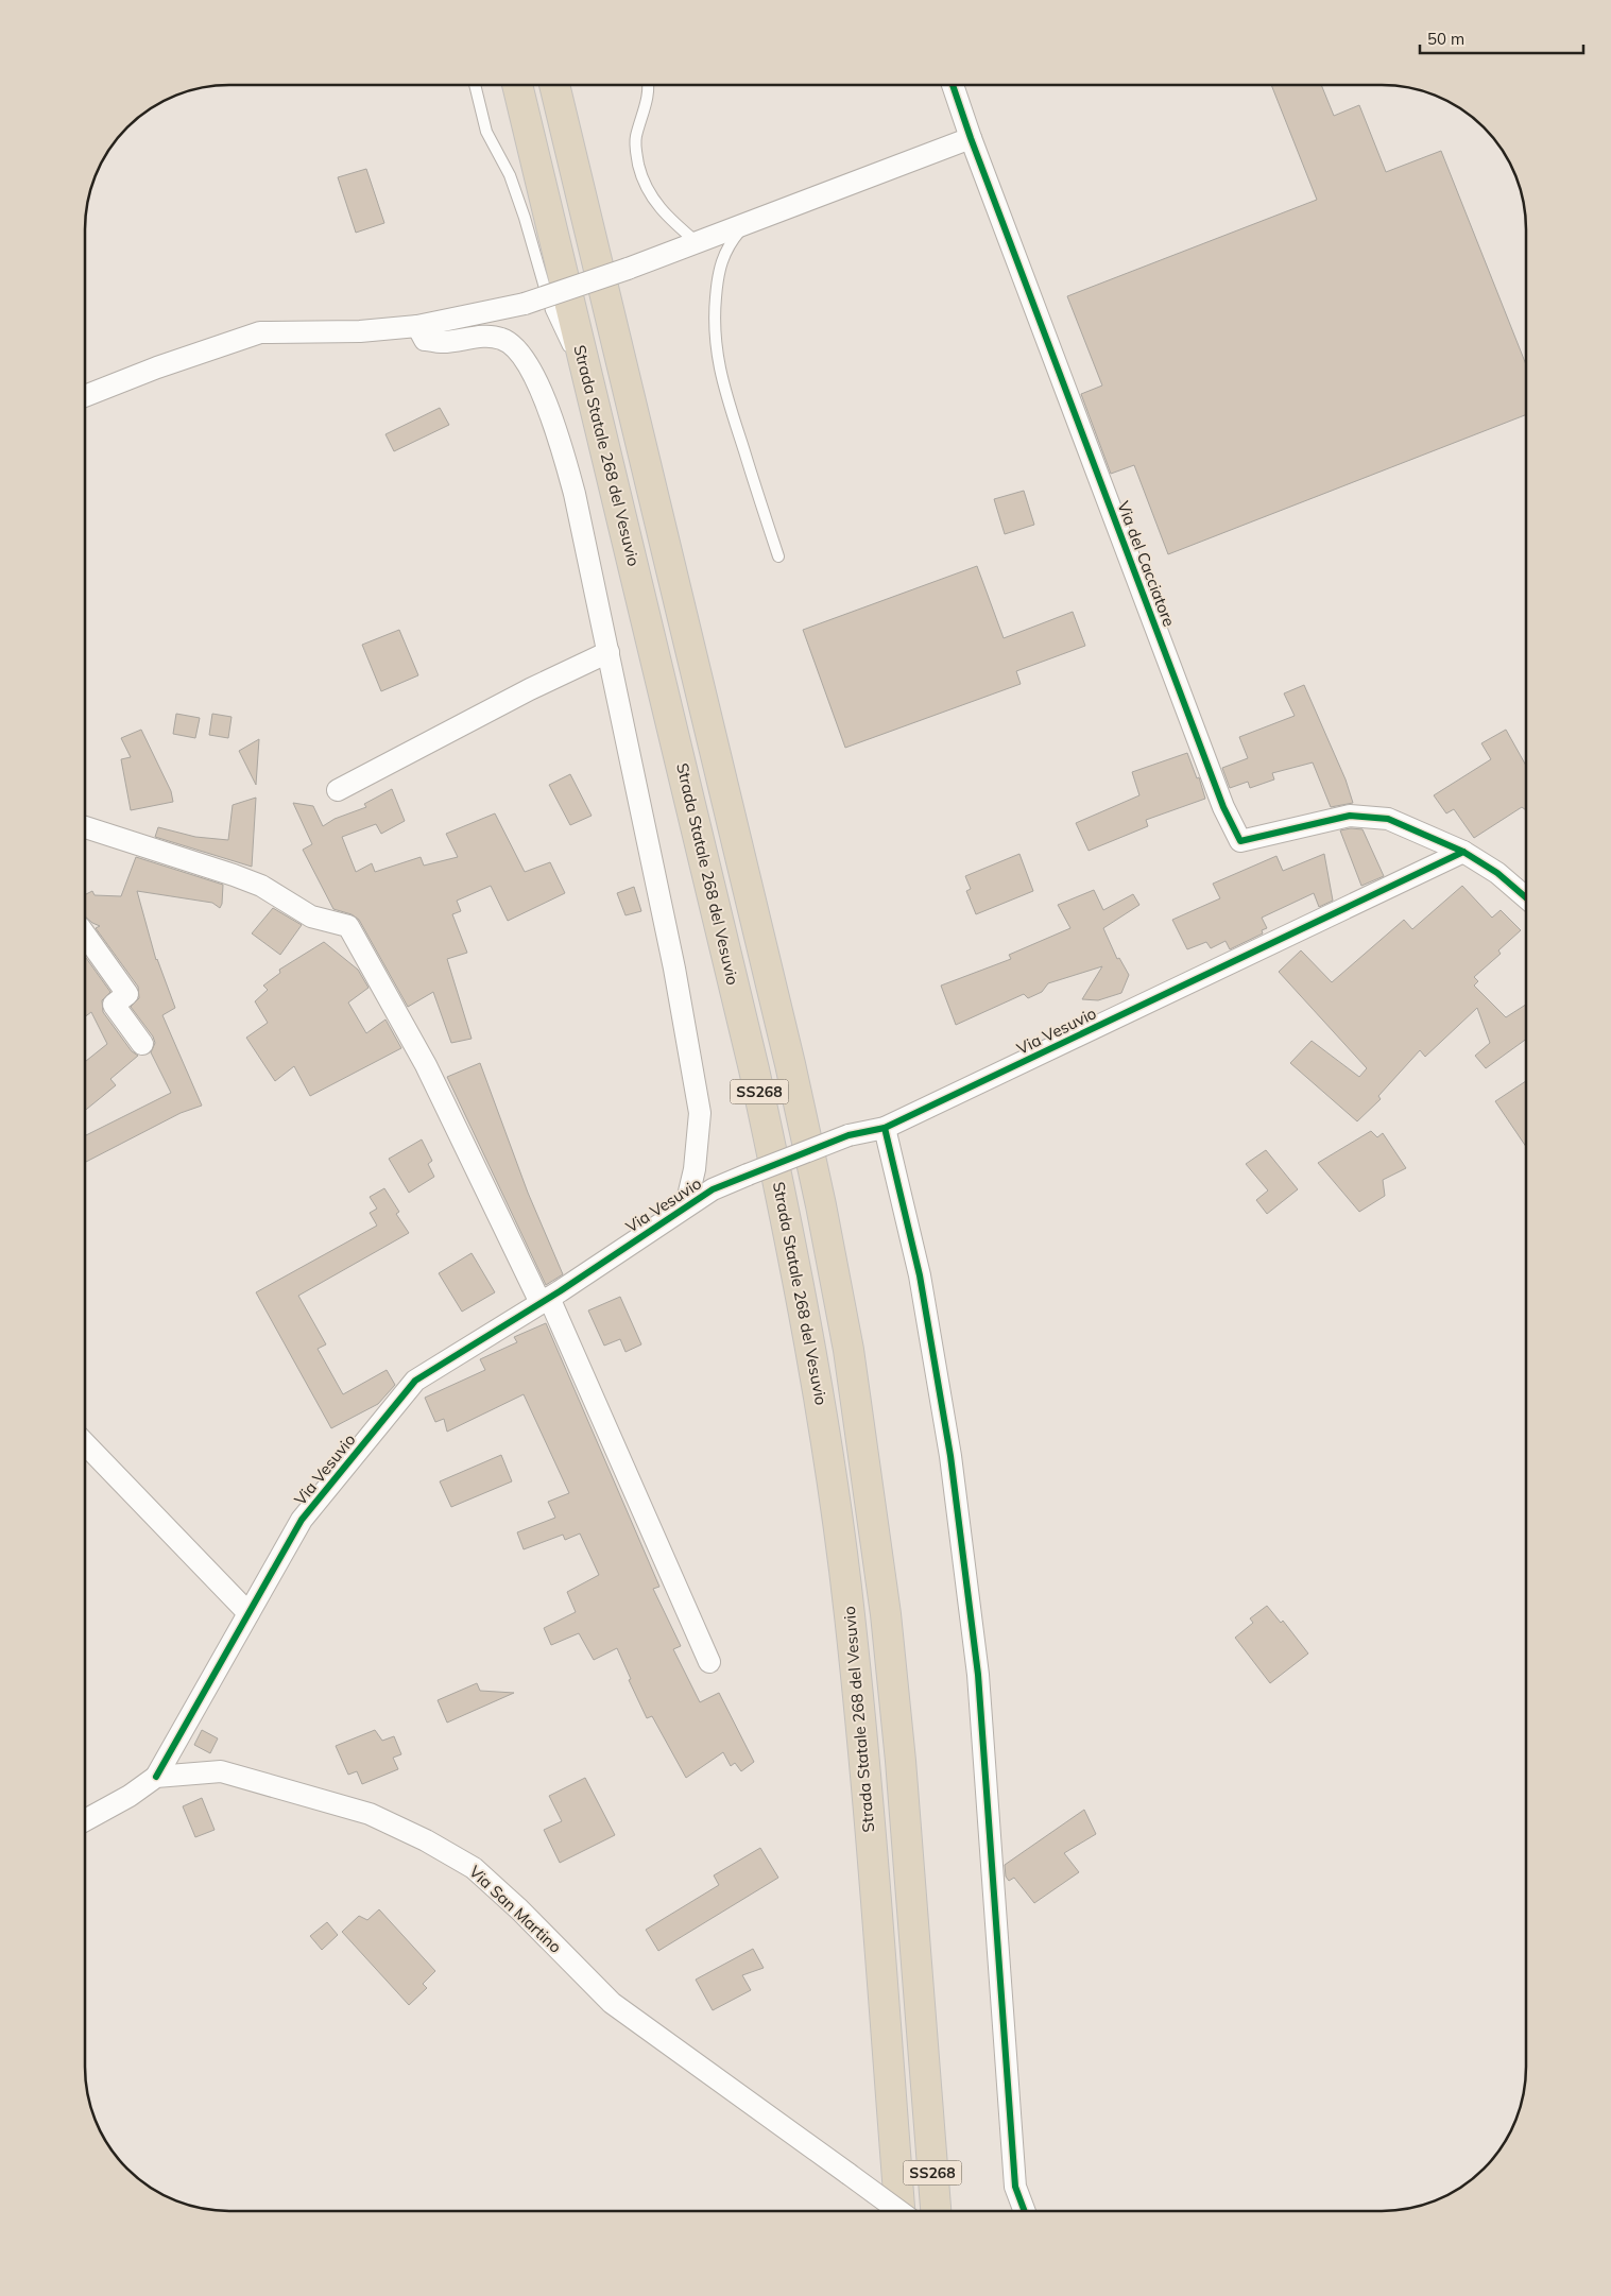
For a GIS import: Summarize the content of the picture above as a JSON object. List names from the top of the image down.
{
  "streets": {
    "highway": ["Strada Statale 268 del Vesuvio", "SS268"],
    "street": ["Via del Cacciatore", "Via Vesuvio", "Via San Martino"]
  },
  "crossings": [
    ["Via del Cacciatore", "Via Vesuvio"],
    ["Via Vesuvio", "Via San Martino"]
  ],
  "scale_bar": "50 m"
}
